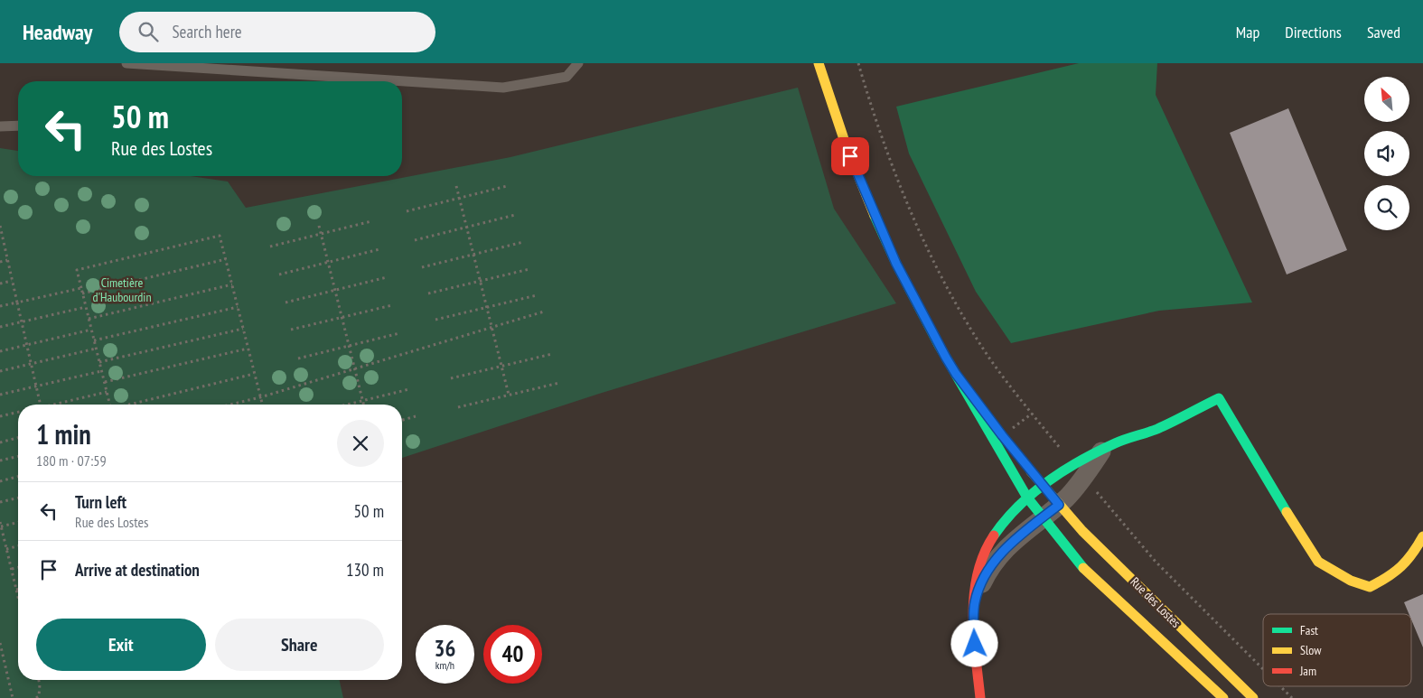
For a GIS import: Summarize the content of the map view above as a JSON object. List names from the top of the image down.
{
  "streets": {
    "main road": ["Rue des Lostes"]
  },
  "parks": ["Cimetière d'Haubourdin"],
  "legend": ["Fast", "Slow", "Jam"],
  "north": "top left",
  "page": {
    "header": "Headway",
    "search": "Search here",
    "nav": ["Map", "Directions", "Saved"],
    "turn": ["50 m", "Rue des Lostes"],
    "heading": ["1 min", "180 m · 07:59"],
    "list": [
      {
        "name": "Turn left",
        "note": "Rue des Lostes",
        "value": "50 m"
      },
      {
        "name": "Arrive at destination",
        "value": "130 m"
      }
    ],
    "buttons": ["Exit", "Share"],
    "speed": "36 km/h",
    "limit": "40"
  }
}
